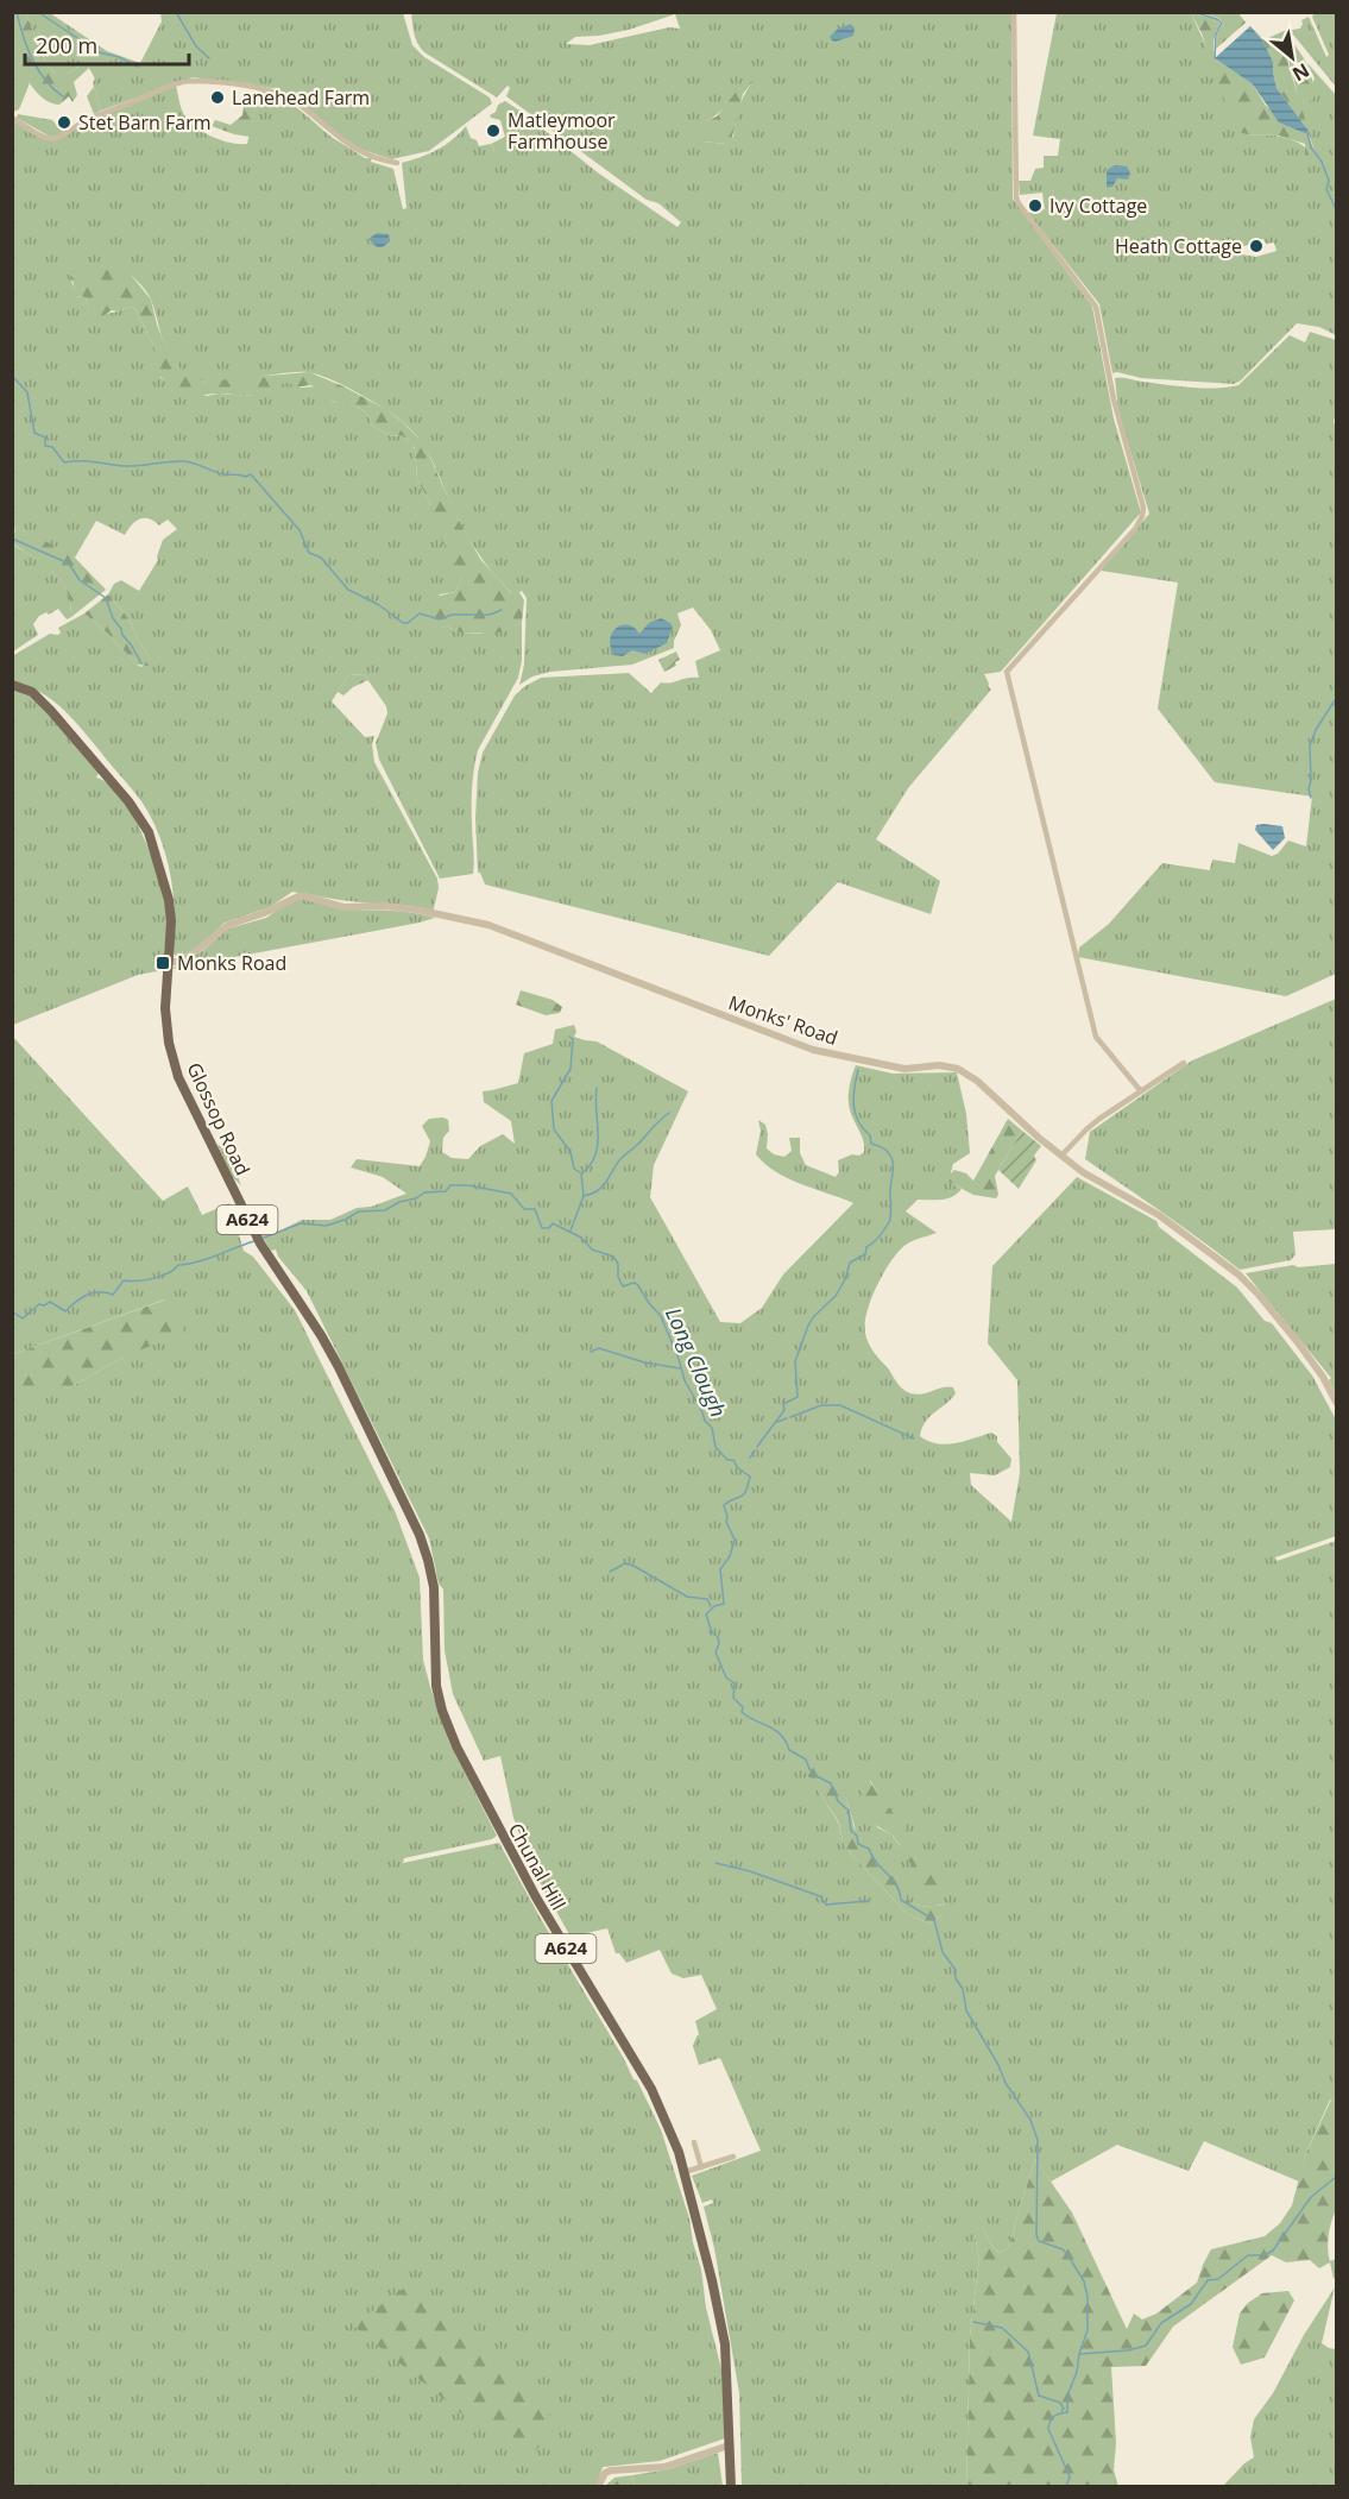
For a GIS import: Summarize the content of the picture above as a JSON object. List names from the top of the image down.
{
  "streets": {
    "main road": ["Glossop Road", "A624", "Chunal Hill"],
    "street": ["Monks' Road"]
  },
  "crossings": [
    ["Monks' Road", "Glossop Road"],
    ["Glossop Road", "Chunal Hill"],
    ["A624", "Chunal Hill"]
  ],
  "water": ["Long Clough"],
  "places": {
    "other": [
      "Lanehead Farm",
      "Stet Barn Farm",
      "Matleymoor Farmhouse",
      "Ivy Cottage",
      "Heath Cottage"
    ],
    "transit": ["Monks Road"]
  },
  "scale_bar": "200 m",
  "north": "bottom right"
}
